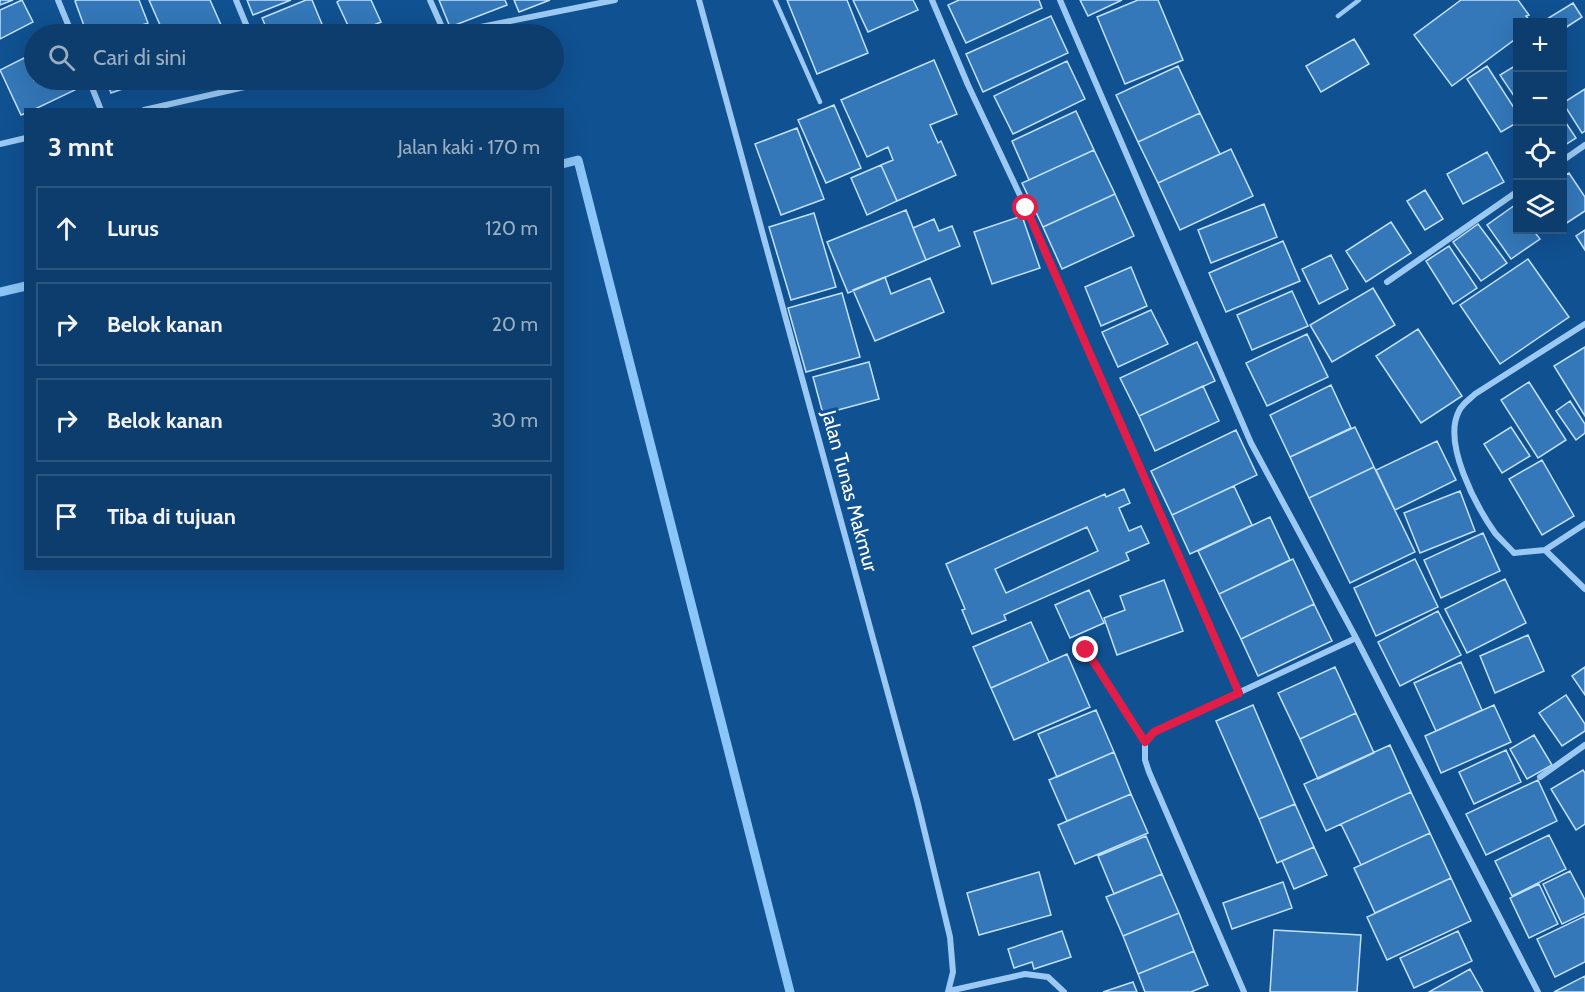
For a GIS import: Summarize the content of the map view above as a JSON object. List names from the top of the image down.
{
  "streets": {
    "street": ["Jalan Tunas Makmur"]
  },
  "page": {
    "map_buttons": ["+", "−"],
    "search": "Cari di sini",
    "heading": ["3 mnt", "Jalan kaki · 170 m"],
    "list": [
      ["Lurus", "120 m"],
      ["Belok kanan", "20 m"],
      ["Belok kanan", "30 m"],
      "Tiba di tujuan"
    ]
  }
}
